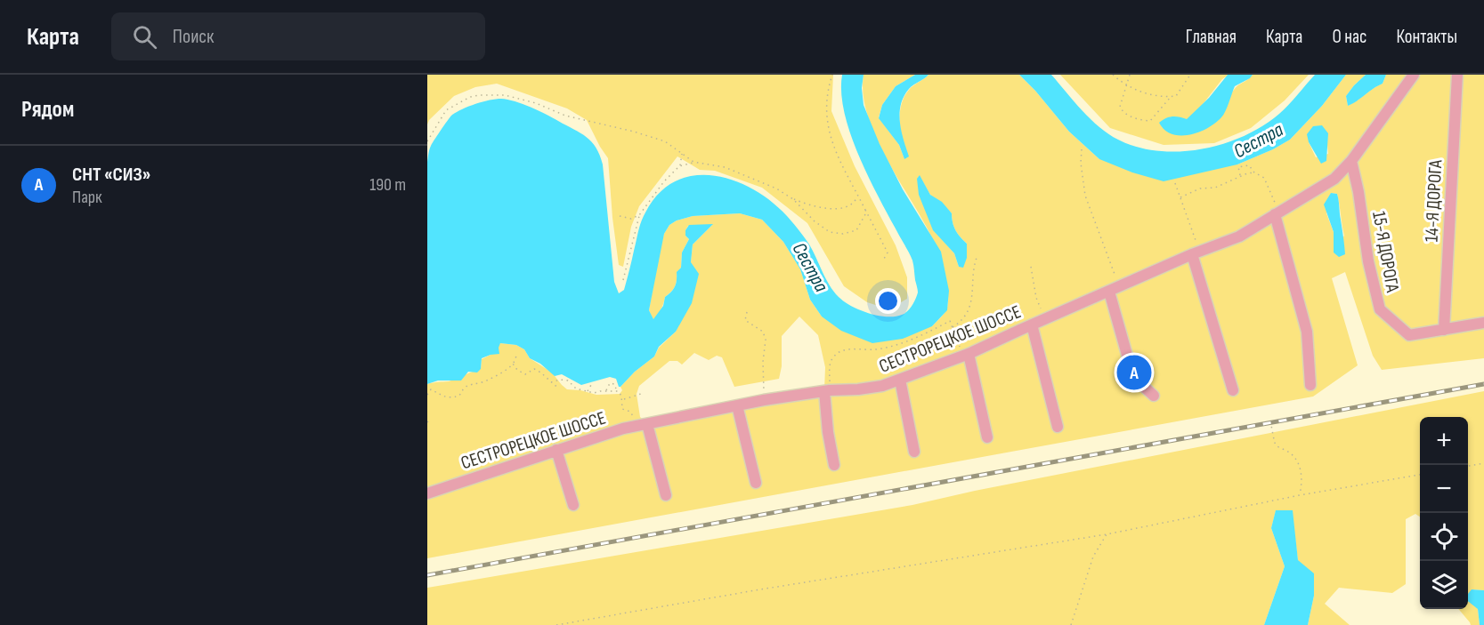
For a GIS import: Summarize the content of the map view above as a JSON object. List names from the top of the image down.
{
  "streets": {
    "street": ["14-Я ДОРОГА", "15-Я ДОРОГА", "СЕСТРОРЕЦКОЕ ШОССЕ"]
  },
  "crossings": [
    ["14-Я ДОРОГА", "15-Я ДОРОГА"],
    ["15-Я ДОРОГА", "СЕСТРОРЕЦКОЕ ШОССЕ"]
  ],
  "water": ["Сестра"],
  "page": {
    "header": "Карта",
    "search": "Поиск",
    "nav": [
      "Главная",
      "Карта",
      "О нас",
      "Контакты"
    ],
    "heading": "Рядом",
    "list": [
      {
        "mark": "A",
        "name": "СНТ «СИЗ»",
        "note": "Парк",
        "value": "190 m"
      }
    ],
    "pins": "A",
    "map_buttons": ["+", "−"]
  }
}
